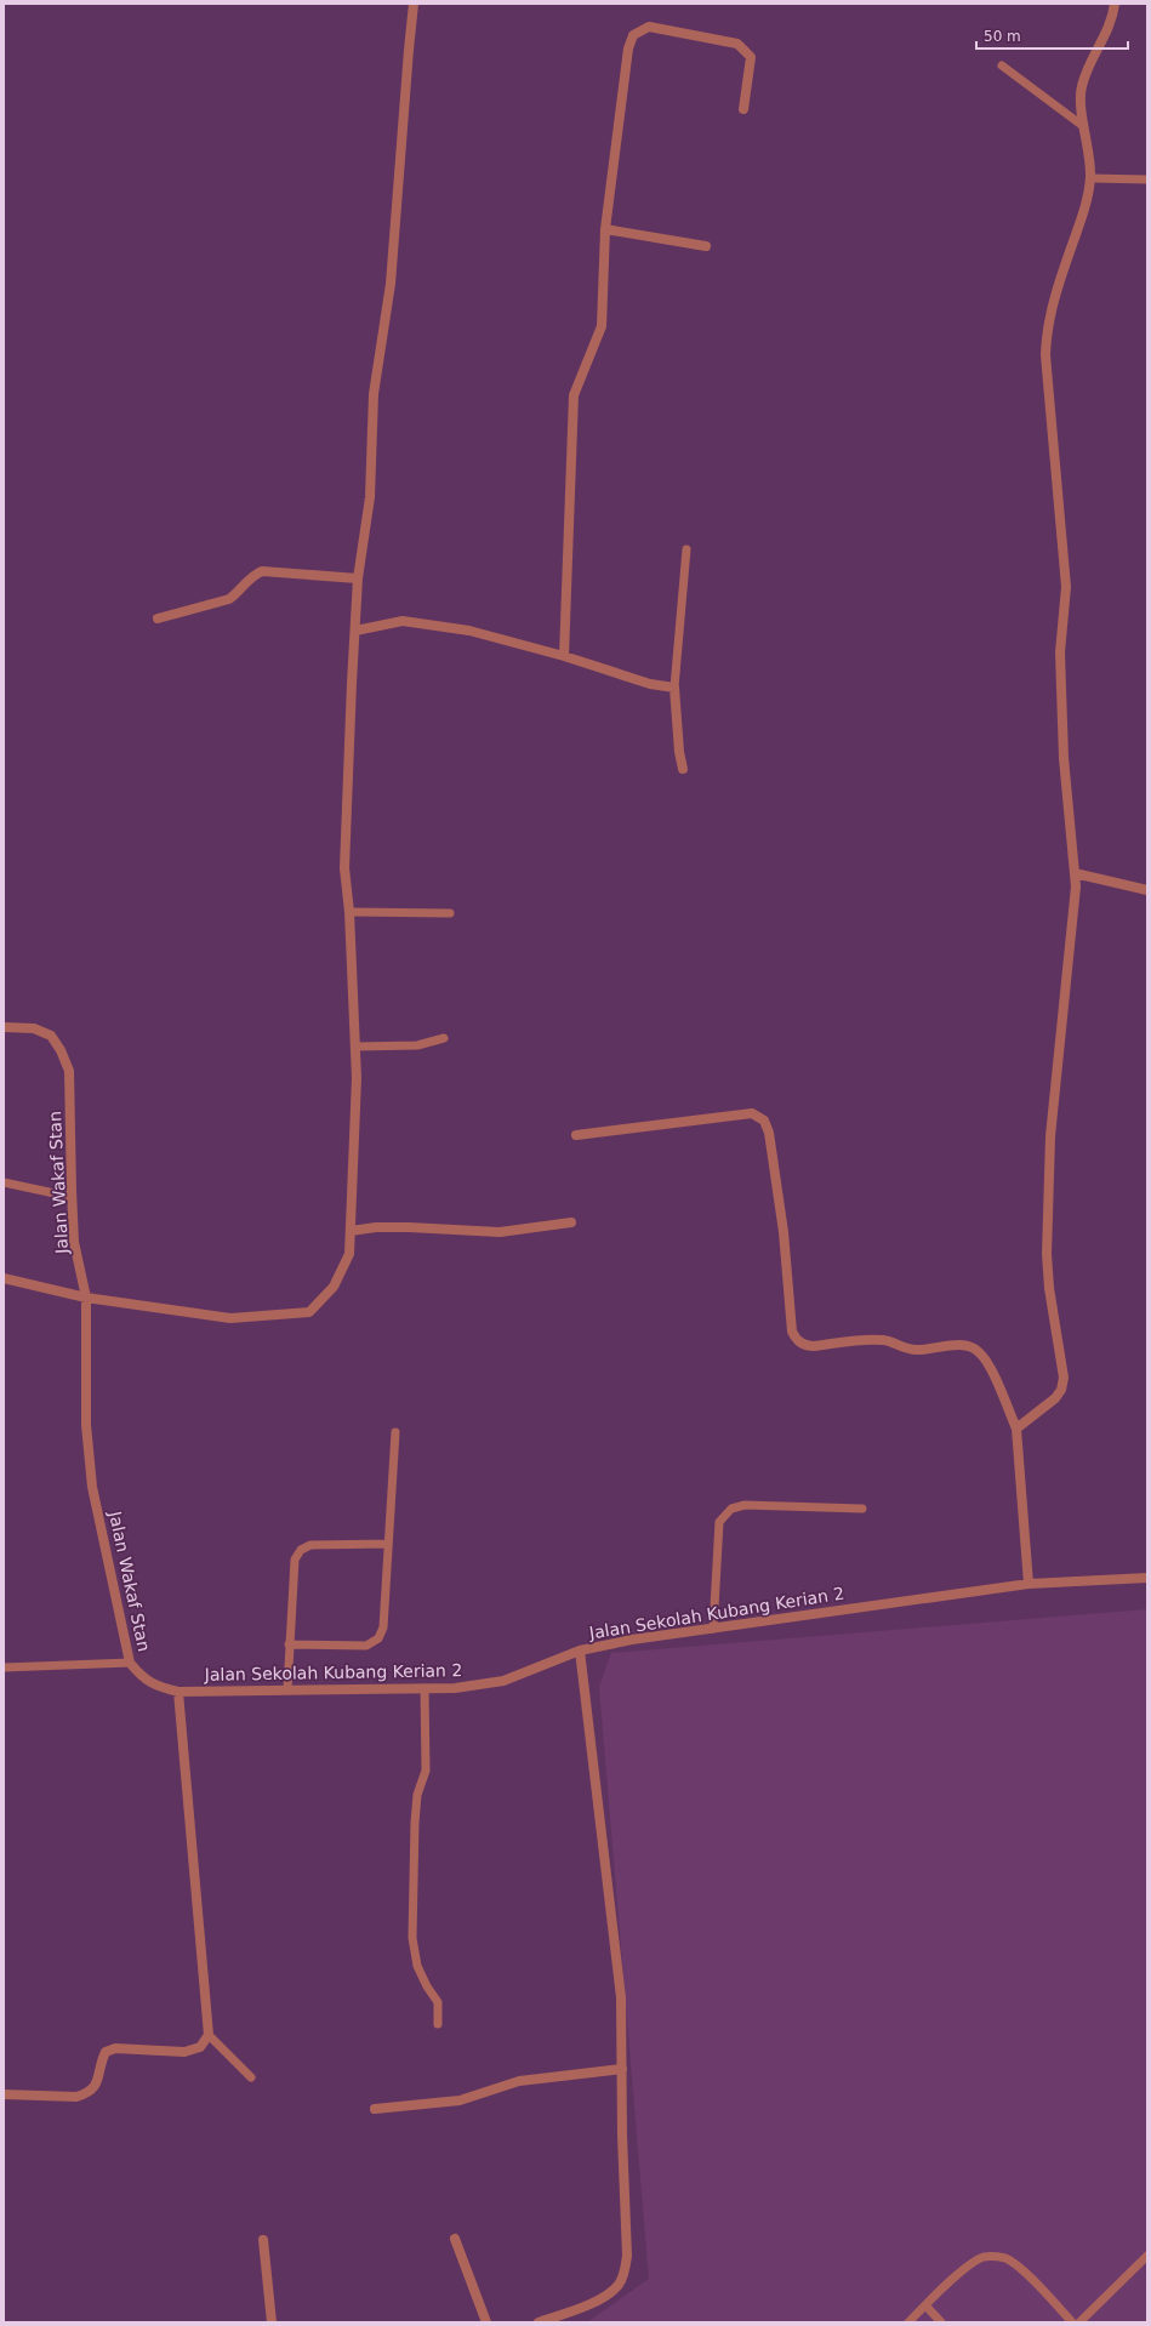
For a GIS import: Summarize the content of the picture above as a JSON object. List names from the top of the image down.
{
  "streets": {
    "street": ["Jalan Wakaf Stan", "Jalan Sekolah Kubang Kerian 2"]
  },
  "crossings": [
    ["Jalan Wakaf Stan", "Jalan Sekolah Kubang Kerian 2"]
  ],
  "scale_bar": "50 m"
}
